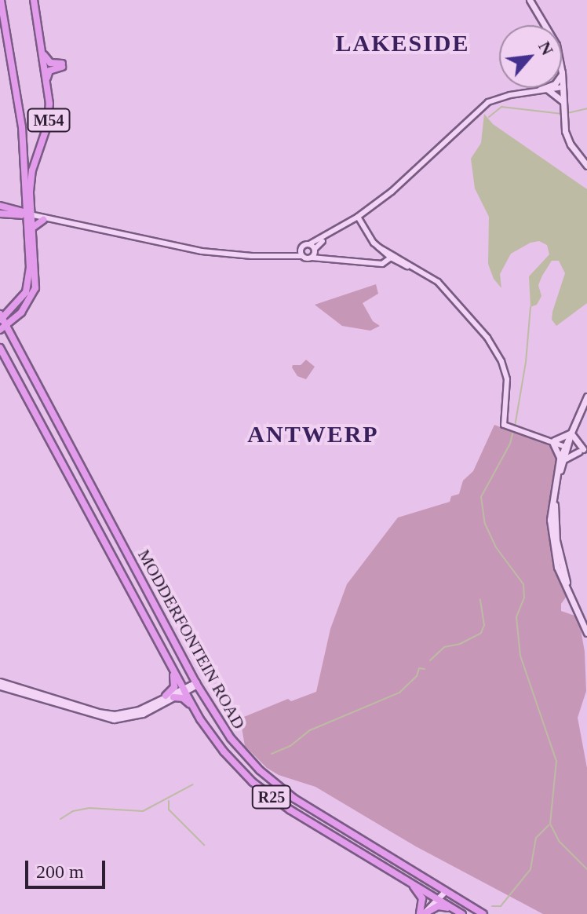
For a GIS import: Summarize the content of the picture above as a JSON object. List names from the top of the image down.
{
  "streets": {
    "main road": ["M54", "MODDERFONTEIN ROAD", "R25"]
  },
  "crossings": [
    ["M54", "MODDERFONTEIN ROAD"]
  ],
  "districts": ["LAKESIDE", "ANTWERP"],
  "scale_bar": "200 m",
  "north": "top right"
}
